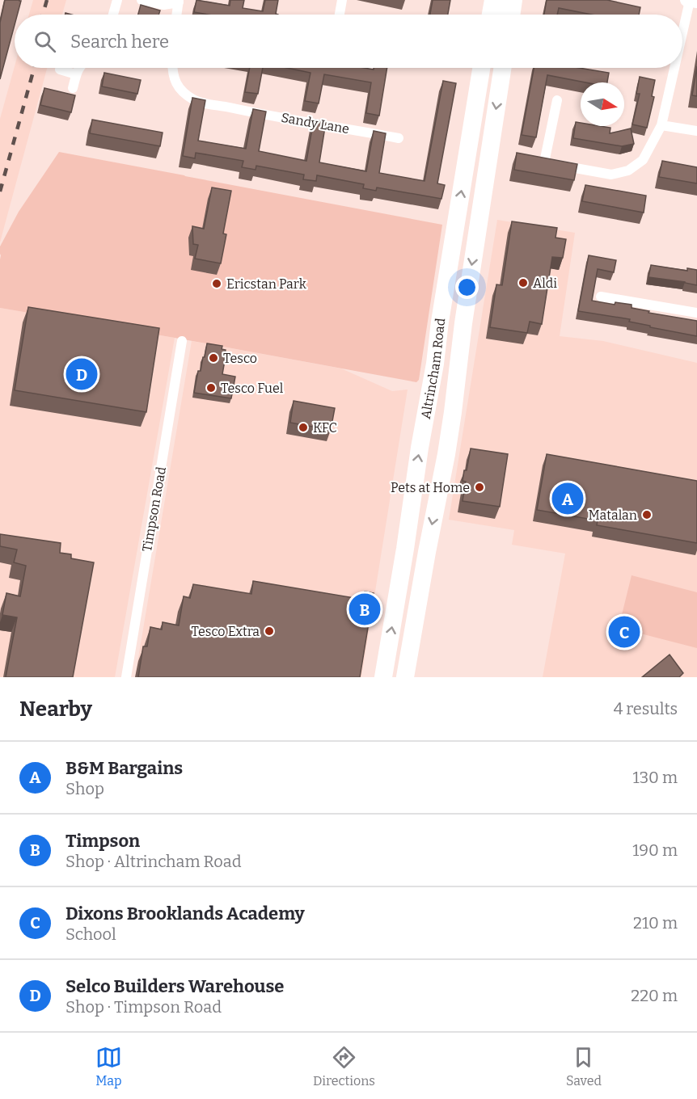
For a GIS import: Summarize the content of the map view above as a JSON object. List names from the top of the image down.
{
  "streets": {
    "highway": ["Altrincham Road"],
    "street": ["Sandy Lane", "Timpson Road"]
  },
  "places": [
    "Aldi",
    "Ericstan Park",
    "Tesco",
    "Tesco Fuel",
    "KFC",
    "Pets at Home",
    "Matalan",
    "Tesco Extra"
  ],
  "north": "right",
  "page": {
    "search": "Search here",
    "pins": [
      "D",
      "A",
      "B",
      "C"
    ],
    "heading": ["Nearby", "4 results"],
    "list": [
      {
        "mark": "A",
        "name": "B&M Bargains",
        "note": "Shop",
        "value": "130 m"
      },
      {
        "mark": "B",
        "name": "Timpson",
        "note": "Shop · Altrincham Road",
        "value": "190 m"
      },
      {
        "mark": "C",
        "name": "Dixons Brooklands Academy",
        "note": "School",
        "value": "210 m"
      },
      {
        "mark": "D",
        "name": "Selco Builders Warehouse",
        "note": "Shop · Timpson Road",
        "value": "220 m"
      }
    ],
    "nav": ["Map", "Directions", "Saved"]
  }
}
